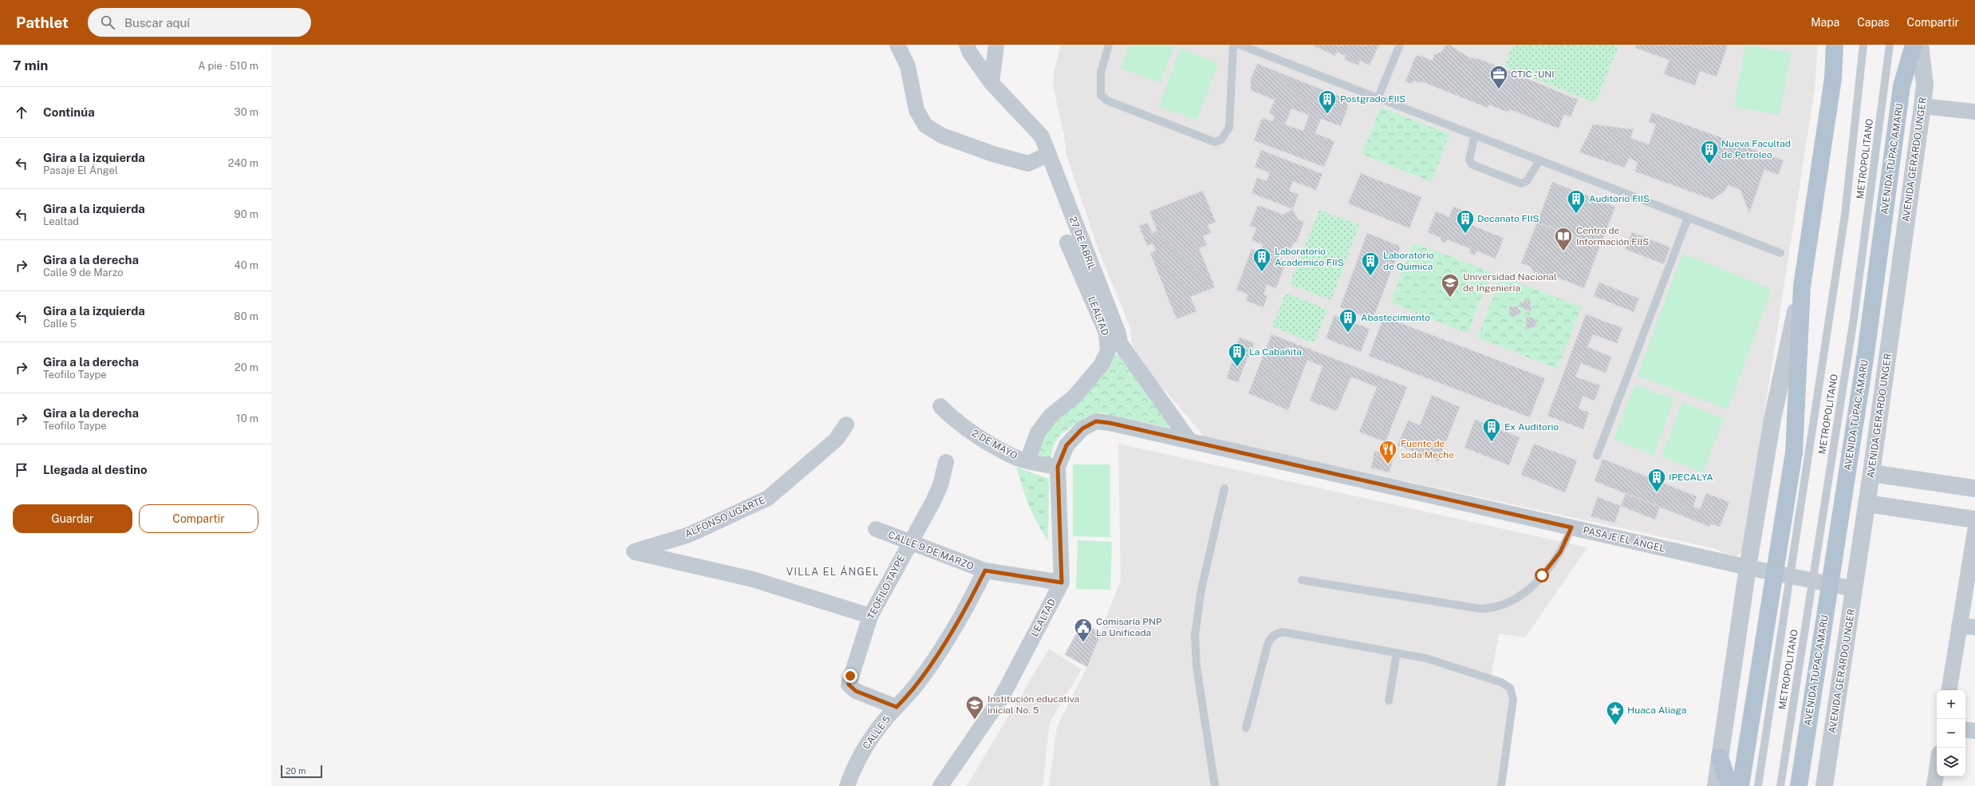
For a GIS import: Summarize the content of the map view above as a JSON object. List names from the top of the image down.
{
  "streets": {
    "main road": ["AVENIDA TÚPAC AMARU"],
    "street": [
      "AVENIDA GERARDO UNGER",
      "27 DE ABRIL",
      "LEALTAD",
      "2 DE MAYO",
      "ALFONSO UGARTE",
      "PASAJE EL ÁNGEL",
      "CALLE 9 DE MARZO",
      "TEOFILO TAYPE",
      "CALLE 5"
    ],
    "lane": ["METROPOLITANO"]
  },
  "crossings": [
    ["METROPOLITANO", "PASAJE EL ÁNGEL"],
    ["AVENIDA TÚPAC AMARU", "PASAJE EL ÁNGEL"],
    ["AVENIDA GERARDO UNGER", "PASAJE EL ÁNGEL"],
    ["27 DE ABRIL", "PASAJE EL ÁNGEL"],
    ["LEALTAD", "2 DE MAYO"],
    ["LEALTAD", "PASAJE EL ÁNGEL"],
    ["LEALTAD", "CALLE 9 DE MARZO"],
    ["ALFONSO UGARTE", "TEOFILO TAYPE"],
    ["CALLE 9 DE MARZO", "TEOFILO TAYPE"],
    ["CALLE 9 DE MARZO", "CALLE 5"],
    ["TEOFILO TAYPE", "CALLE 5"]
  ],
  "districts": ["VILLA EL ÁNGEL"],
  "places": {
    "office": ["CTIC - UNI"],
    "building": [
      "Postgrado FIIS",
      "Nueva Facultad de Petroleo",
      "Auditorio FIIS",
      "Decanato FIIS",
      "Laboratorio Academico FIIS",
      "Laboratorio de Quimica",
      "Abastecimiento",
      "La Cabañita",
      "Ex Auditorio",
      "IPECALYA"
    ],
    "library": ["Centro de Información FIIS"],
    "school or university": ["Universidad Nacional de Ingeniería", "Institución educativa inicial No. 5"],
    "restaurant": ["Fuente de soda Meche"],
    "public building": ["Comisaría PNP La Unificada"],
    "place": ["Huaca Aliaga"]
  },
  "scale_bar": "20 m",
  "page": {
    "header": "Pathlet",
    "search": "Buscar aquí",
    "nav": ["Mapa", "Capas", "Compartir"],
    "heading": ["7 min", "A pie · 510 m"],
    "list": [
      ["Continúa", "30 m"],
      ["Gira a la izquierda", "Pasaje El Ángel", "240 m"],
      ["Gira a la izquierda", "Lealtad", "90 m"],
      ["Gira a la derecha", "Calle 9 de Marzo", "40 m"],
      ["Gira a la izquierda", "Calle 5", "80 m"],
      ["Gira a la derecha", "Teofilo Taype", "20 m"],
      ["Gira a la derecha", "Teofilo Taype", "10 m"],
      "Llegada al destino"
    ],
    "buttons": ["Guardar", "Compartir"],
    "map_buttons": ["+", "−"],
    "scale": "20 m"
  }
}
